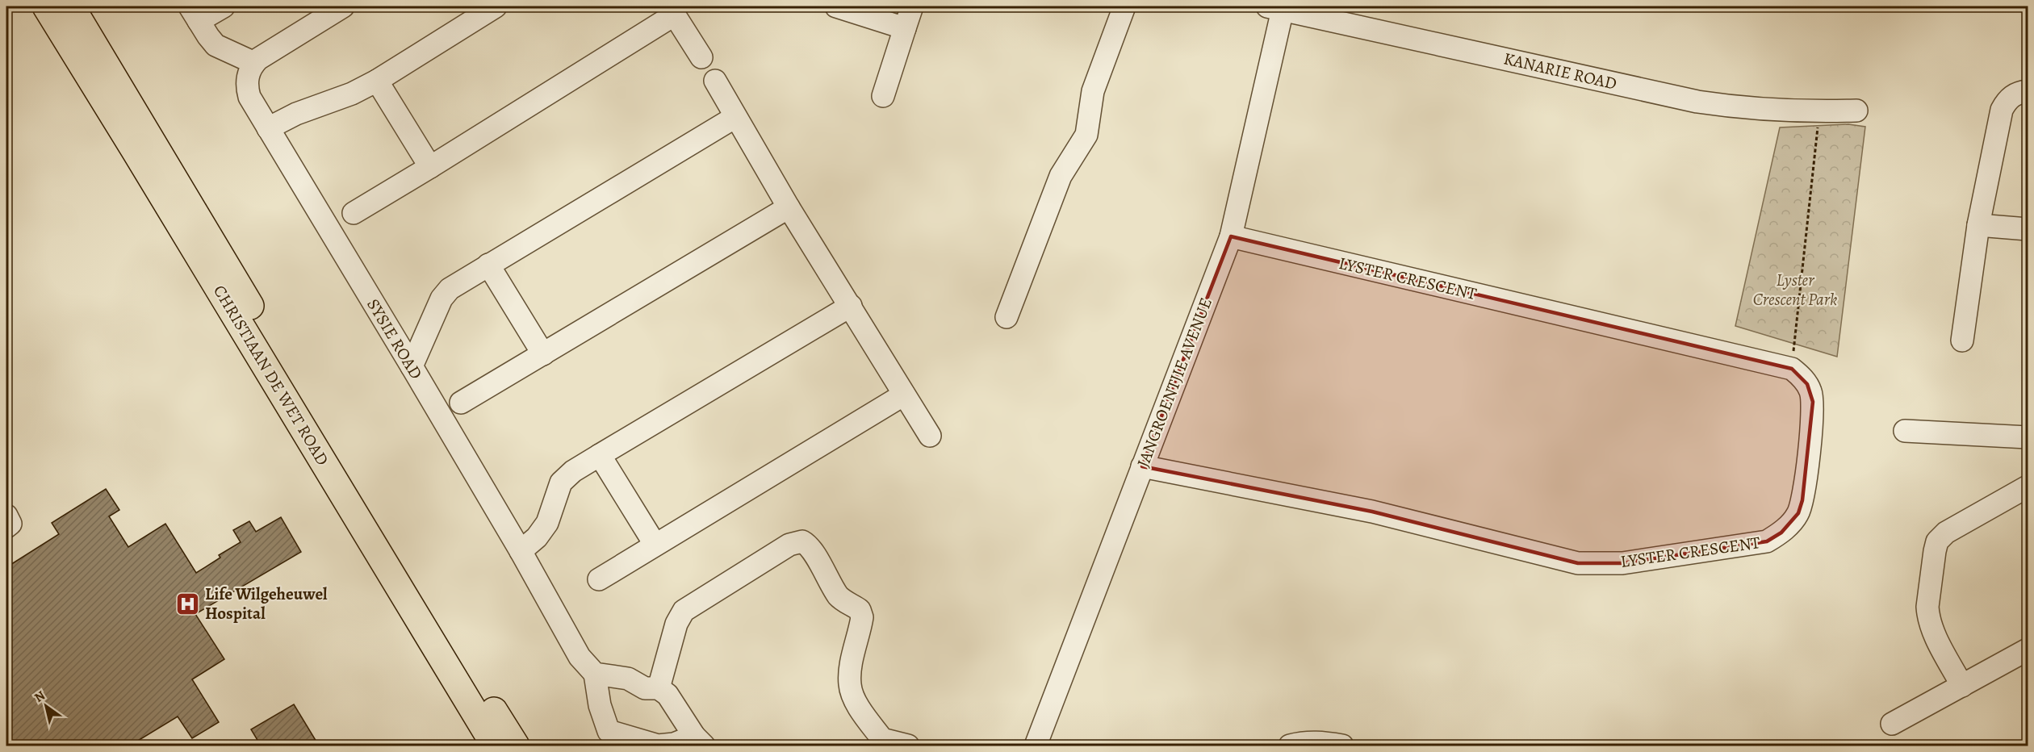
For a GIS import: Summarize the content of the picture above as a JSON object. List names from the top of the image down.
{
  "streets": {
    "main road": ["CHRISTIAAN DE WET ROAD"],
    "street": [
      "KANARIE ROAD",
      "LYSTER CRESCENT",
      "SYSIE ROAD",
      "JANGROENTJIE AVENUE"
    ]
  },
  "crossings": [
    ["KANARIE ROAD", "JANGROENTJIE AVENUE"],
    ["LYSTER CRESCENT", "JANGROENTJIE AVENUE"]
  ],
  "parks": ["Lyster Crescent Park"],
  "places": {
    "hospital": ["Life Wilgeheuwel Hospital"]
  },
  "north": "top left"
}
